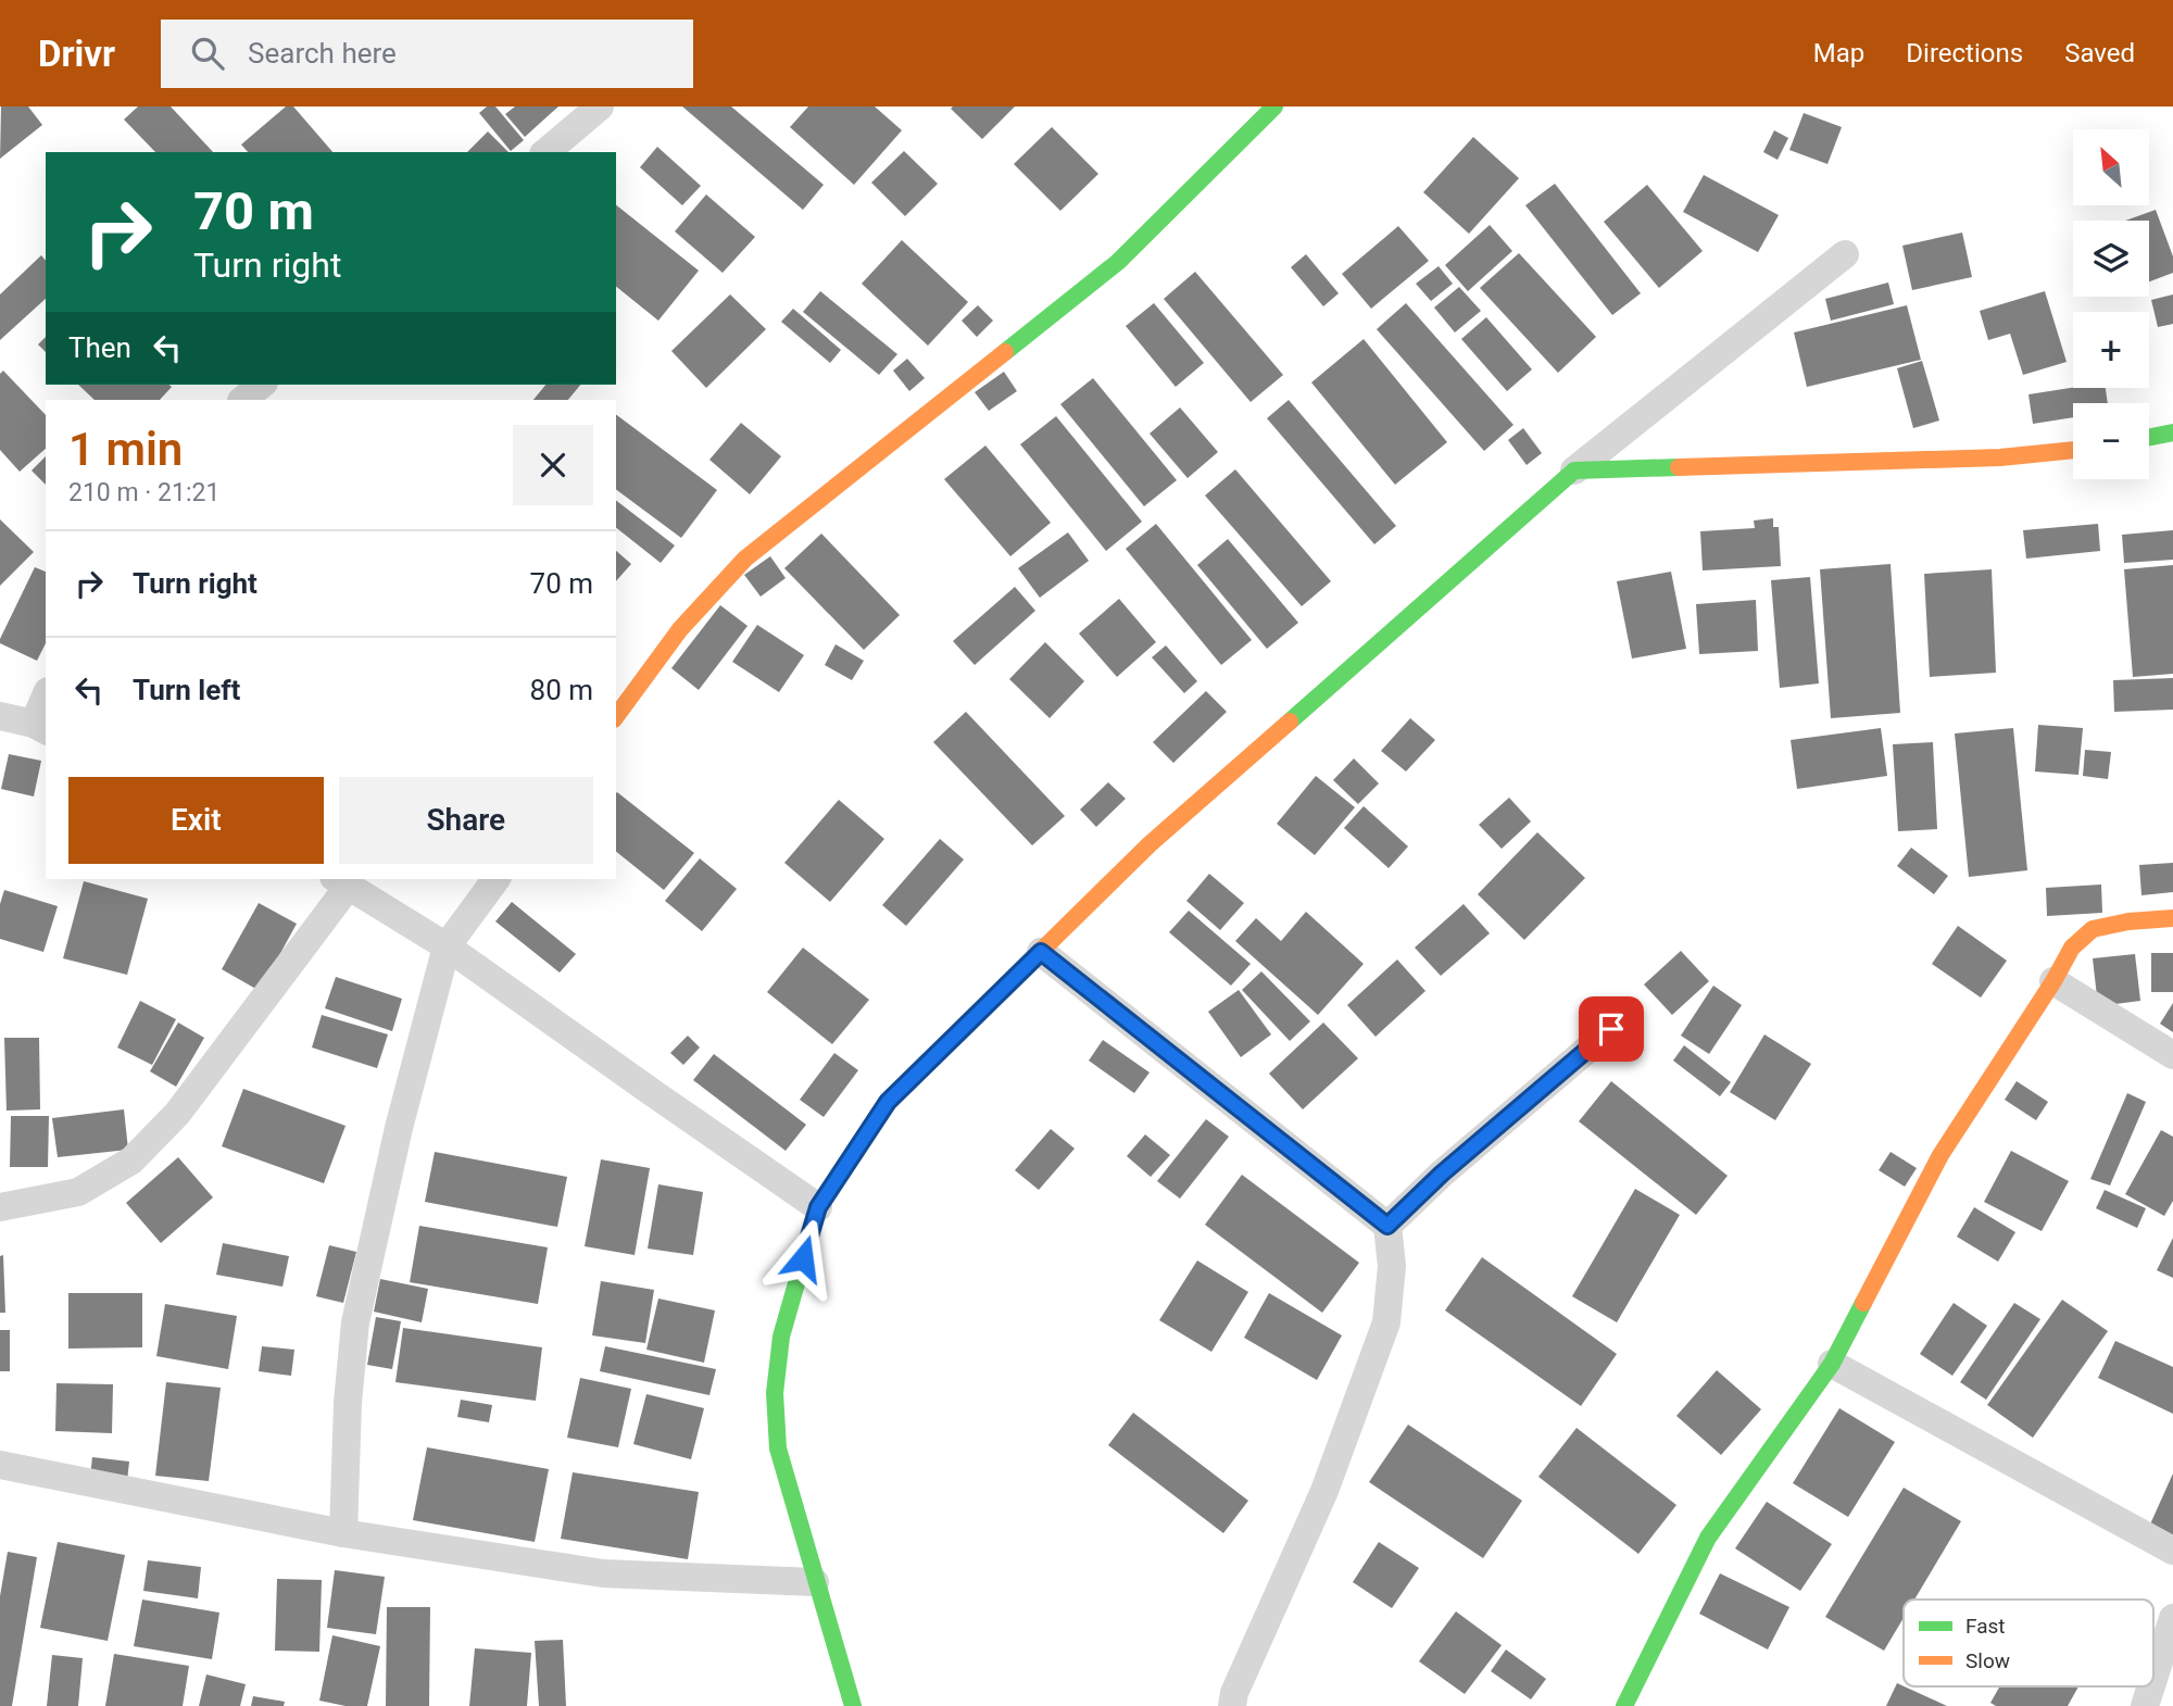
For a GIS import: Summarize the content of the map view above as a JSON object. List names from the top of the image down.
{
  "legend": ["Fast", "Slow"],
  "north": "top left",
  "page": {
    "header": "Drivr",
    "search": "Search here",
    "nav": ["Map", "Directions", "Saved"],
    "map_buttons": ["+", "−"],
    "turn": ["70 m", "Turn right"],
    "then": "Then",
    "heading": ["1 min", "210 m · 21:21"],
    "list": [
      {
        "name": "Turn right",
        "value": "70 m"
      },
      {
        "name": "Turn left",
        "value": "80 m"
      }
    ],
    "buttons": ["Exit", "Share"]
  }
}
